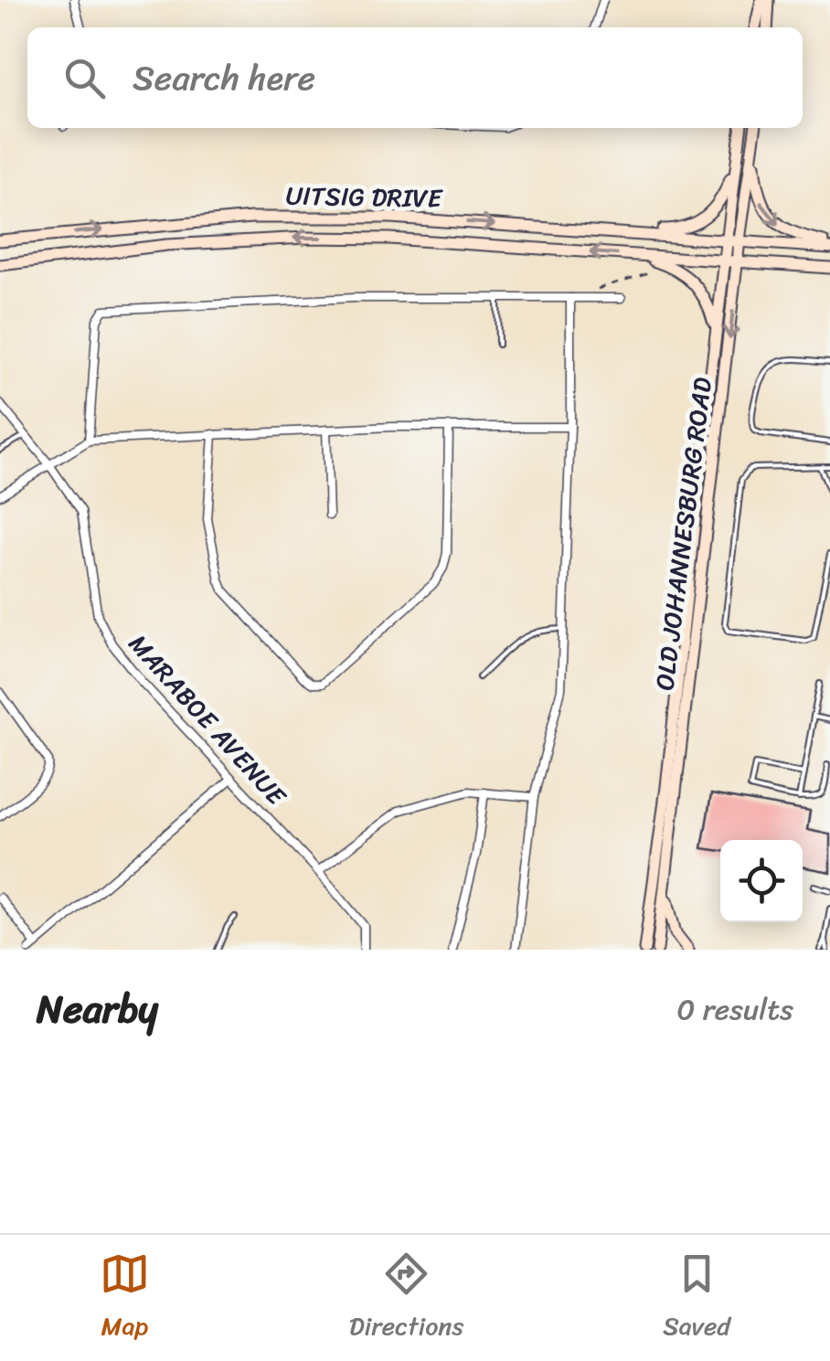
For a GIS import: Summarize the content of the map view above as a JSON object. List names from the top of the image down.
{
  "streets": {
    "main road": ["UITSIG DRIVE", "OLD JOHANNESBURG ROAD"],
    "street": ["MARABOE AVENUE"]
  },
  "crossings": [
    ["UITSIG DRIVE", "OLD JOHANNESBURG ROAD"]
  ],
  "page": {
    "search": "Search here",
    "heading": ["Nearby", "0 results"],
    "nav": ["Map", "Directions", "Saved"]
  }
}
